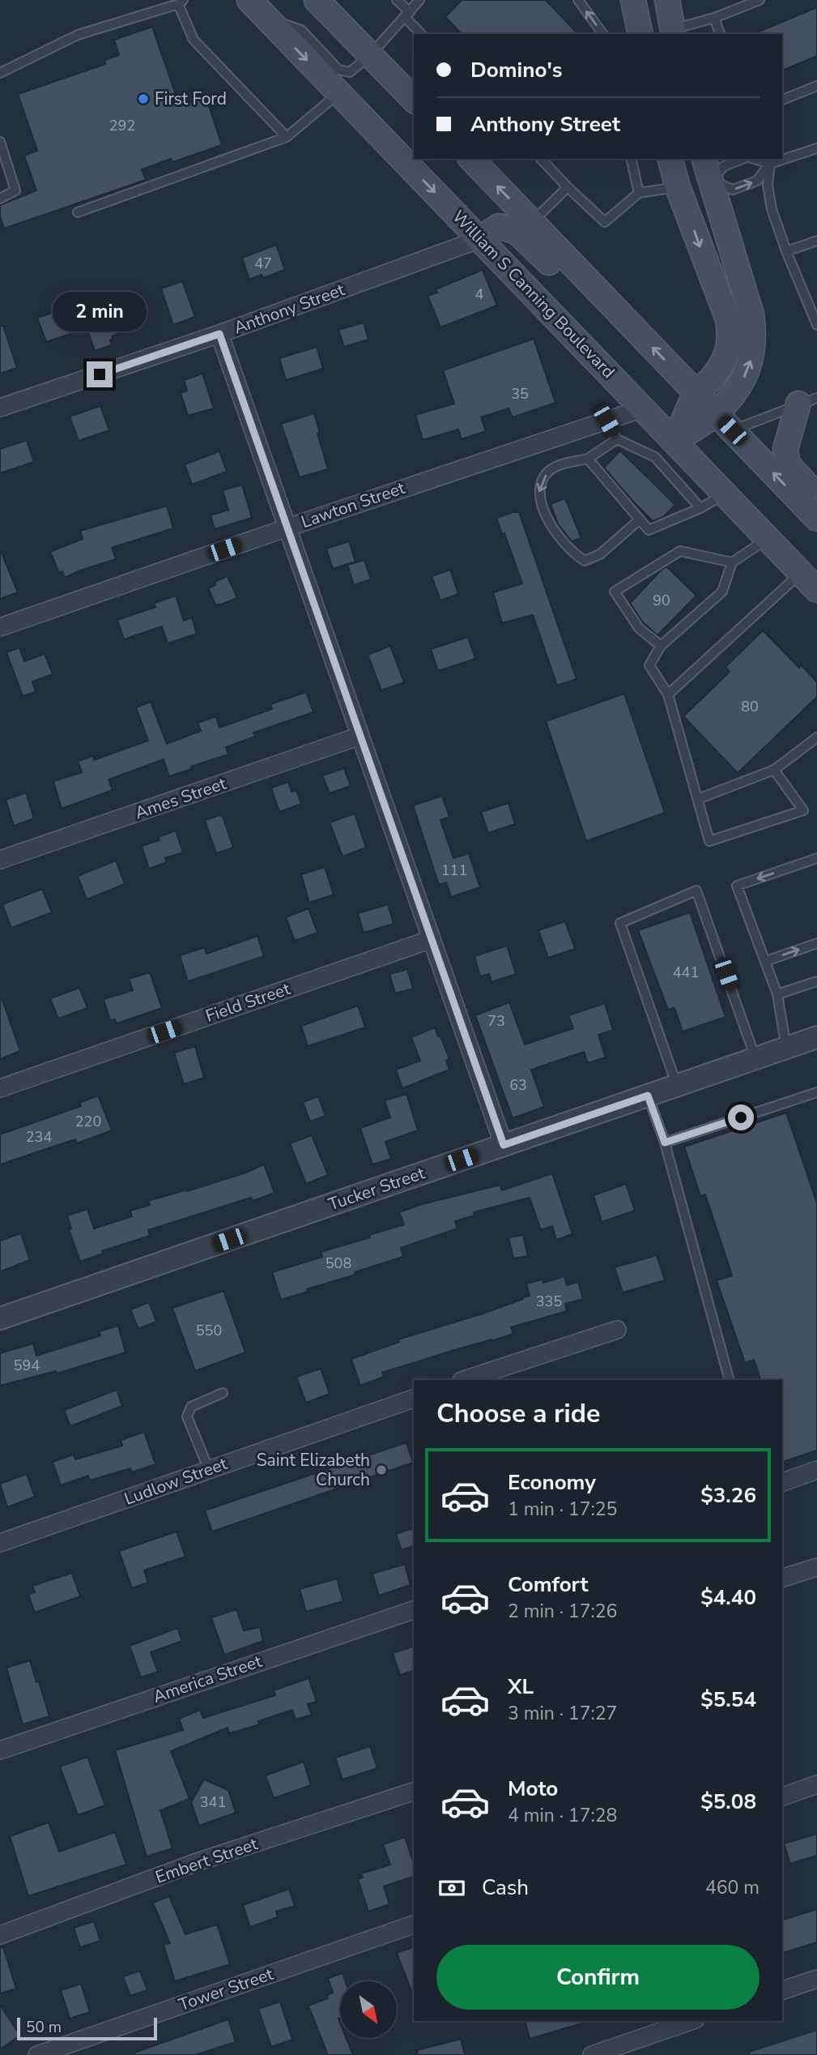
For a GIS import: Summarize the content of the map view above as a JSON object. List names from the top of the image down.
{
  "streets": {
    "main road": ["William S Canning Boulevard"],
    "street": [
      "Anthony Street",
      "Lawton Street",
      "Ames Street",
      "Field Street",
      "Tucker Street",
      "Ludlow Street",
      "America Street",
      "Embert Street",
      "Tower Street"
    ]
  },
  "crossings": [
    ["William S Canning Boulevard", "Anthony Street"],
    ["William S Canning Boulevard", "Lawton Street"]
  ],
  "places": ["First Ford", "Saint Elizabeth Church"],
  "house_numbers": [
    "292",
    "47",
    "4",
    "35",
    "90",
    "80",
    "111",
    "441",
    "73",
    "63",
    "220",
    "234",
    "508",
    "335",
    "550",
    "594",
    "341"
  ],
  "scale_bar": "50 m",
  "north": "bottom right",
  "page": {
    "banner": ["Domino's", "Anthony Street"],
    "bubble": "2 min",
    "heading": "Choose a ride",
    "list": [
      {
        "name": "Economy",
        "note": "1 min · 17:25",
        "value": "$3.26"
      },
      {
        "name": "Comfort",
        "note": "2 min · 17:26",
        "value": "$4.40"
      },
      {
        "name": "XL",
        "note": "3 min · 17:27",
        "value": "$5.54"
      },
      {
        "name": "Moto",
        "note": "4 min · 17:28",
        "value": "$5.08"
      }
    ],
    "pay": ["Cash", "460 m"],
    "buttons": "Confirm",
    "scale": "50 m"
  }
}
